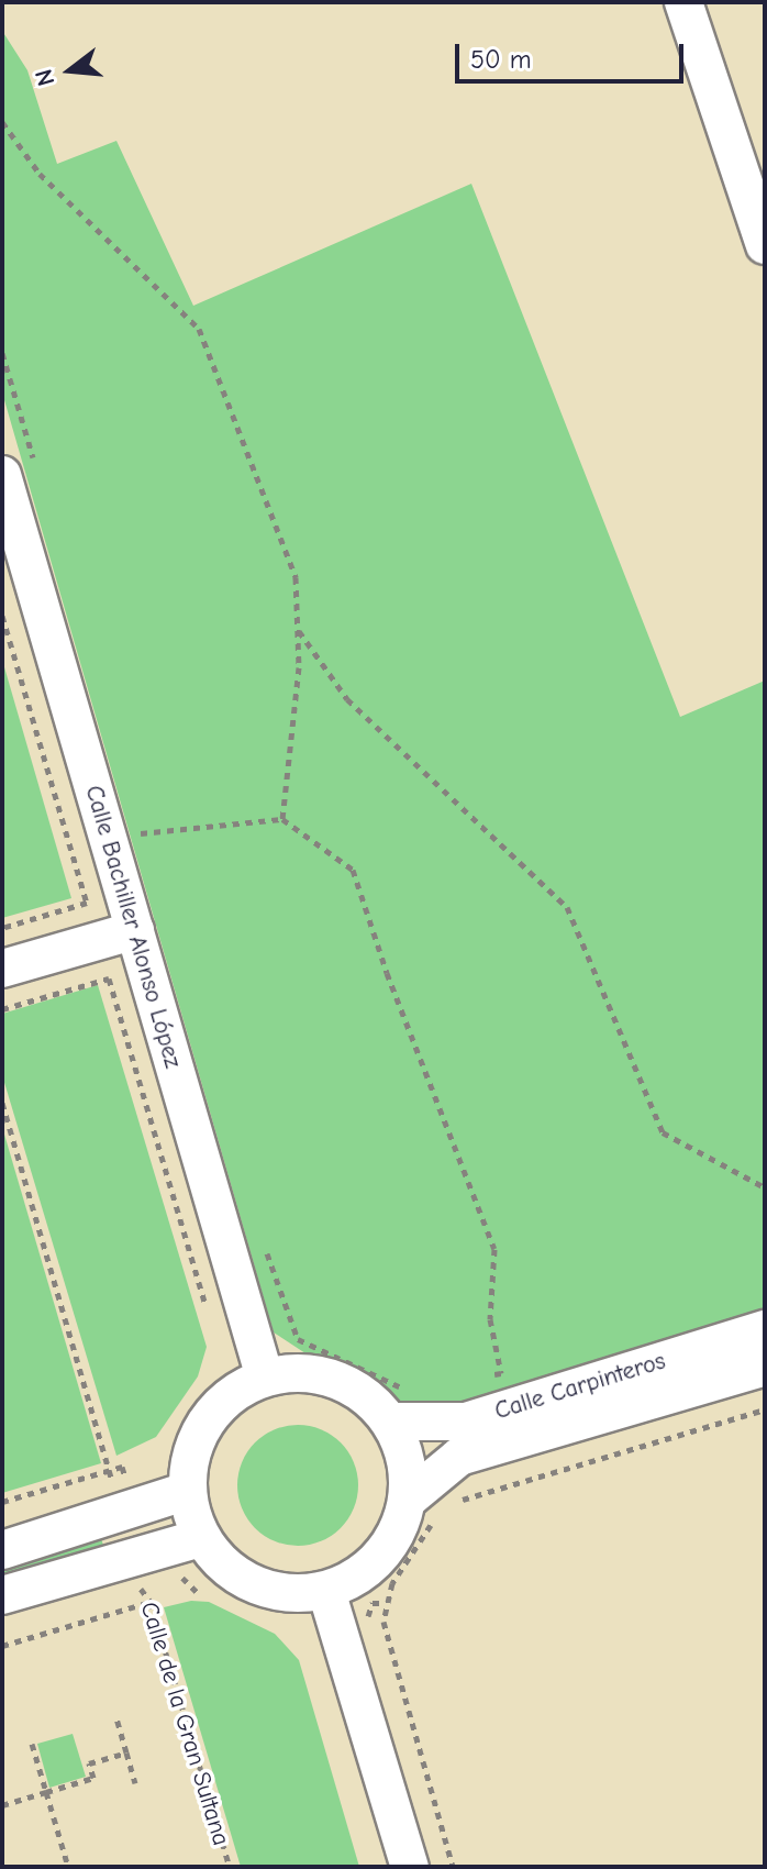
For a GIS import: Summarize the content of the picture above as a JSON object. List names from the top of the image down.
{
  "streets": {
    "street": ["Calle Bachiller Alonso López", "Calle Carpinteros"],
    "path": ["Calle de la Gran Sultana"]
  },
  "crossings": [
    ["Calle Bachiller Alonso López", "Calle Carpinteros"]
  ],
  "scale_bar": "50 m",
  "north": "left"
}
